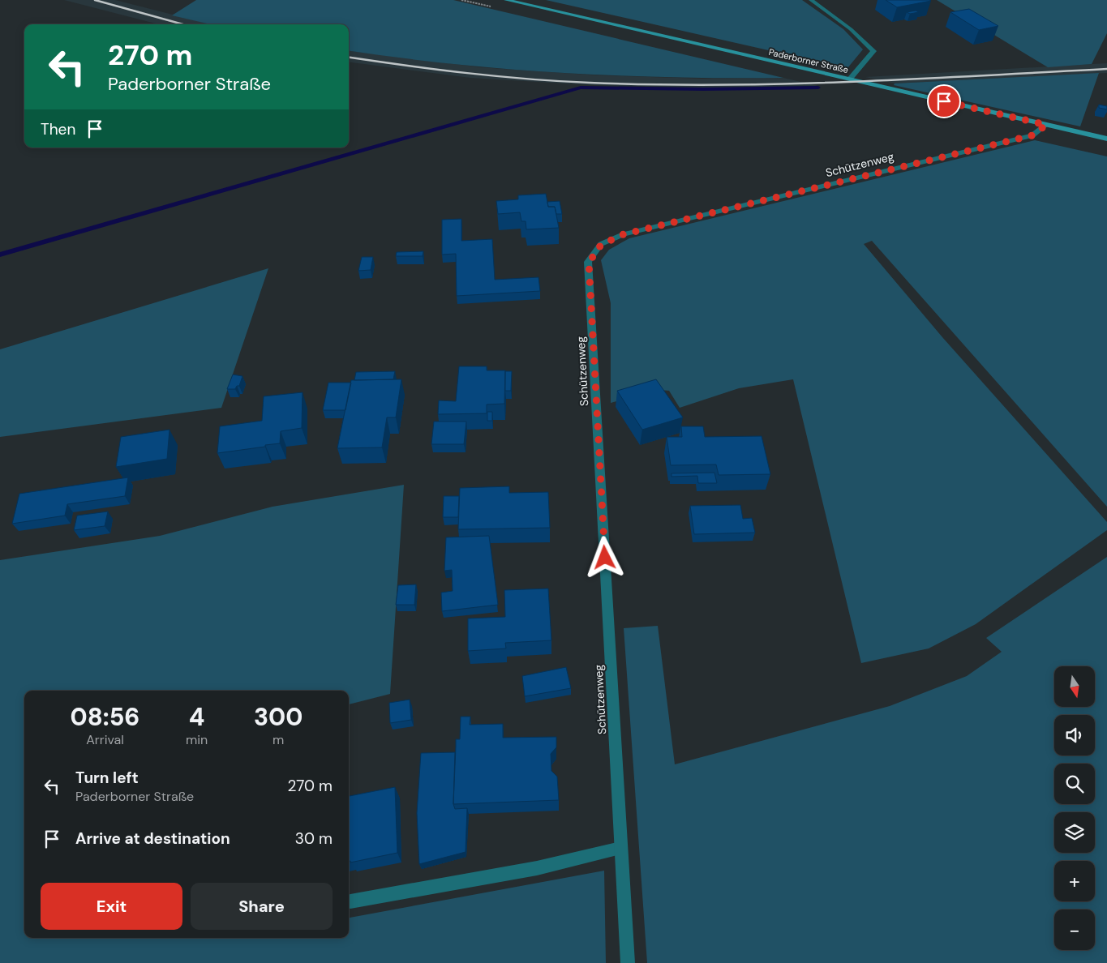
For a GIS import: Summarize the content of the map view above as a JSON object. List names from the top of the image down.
{
  "streets": {
    "main road": ["Paderborner Straße"],
    "street": ["Schützenweg"]
  },
  "crossings": [
    ["Paderborner Straße", "Schützenweg"]
  ],
  "north": "bottom",
  "page": {
    "turn": ["270 m", "Paderborner Straße"],
    "then": "Then",
    "map_buttons": ["+", "−"],
    "eta": [
      "08:56",
      "Arrival",
      "4",
      "min",
      "300",
      "m"
    ],
    "list": [
      {
        "name": "Turn left",
        "note": "Paderborner Straße",
        "value": "270 m"
      },
      {
        "name": "Arrive at destination",
        "value": "30 m"
      }
    ],
    "buttons": ["Exit", "Share"]
  }
}
